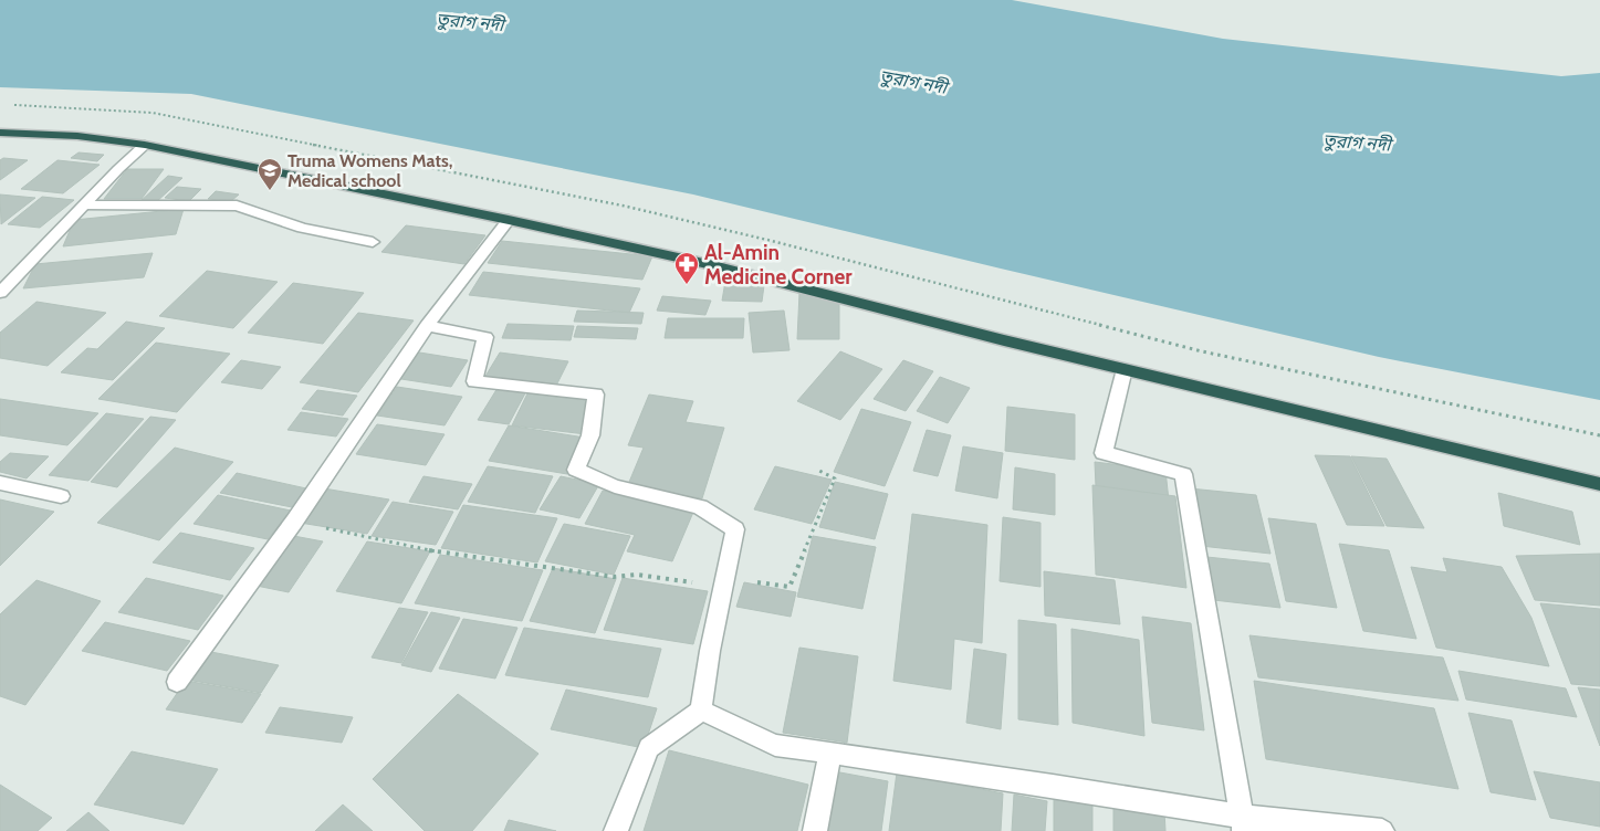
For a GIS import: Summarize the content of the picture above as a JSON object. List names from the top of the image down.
{
  "water": ["তুরাগ নদী"],
  "places": {
    "school or university": ["Truma Womens Mats, Medical school"],
    "pharmacy": ["Al-Amin Medicine Corner"]
  }
}
